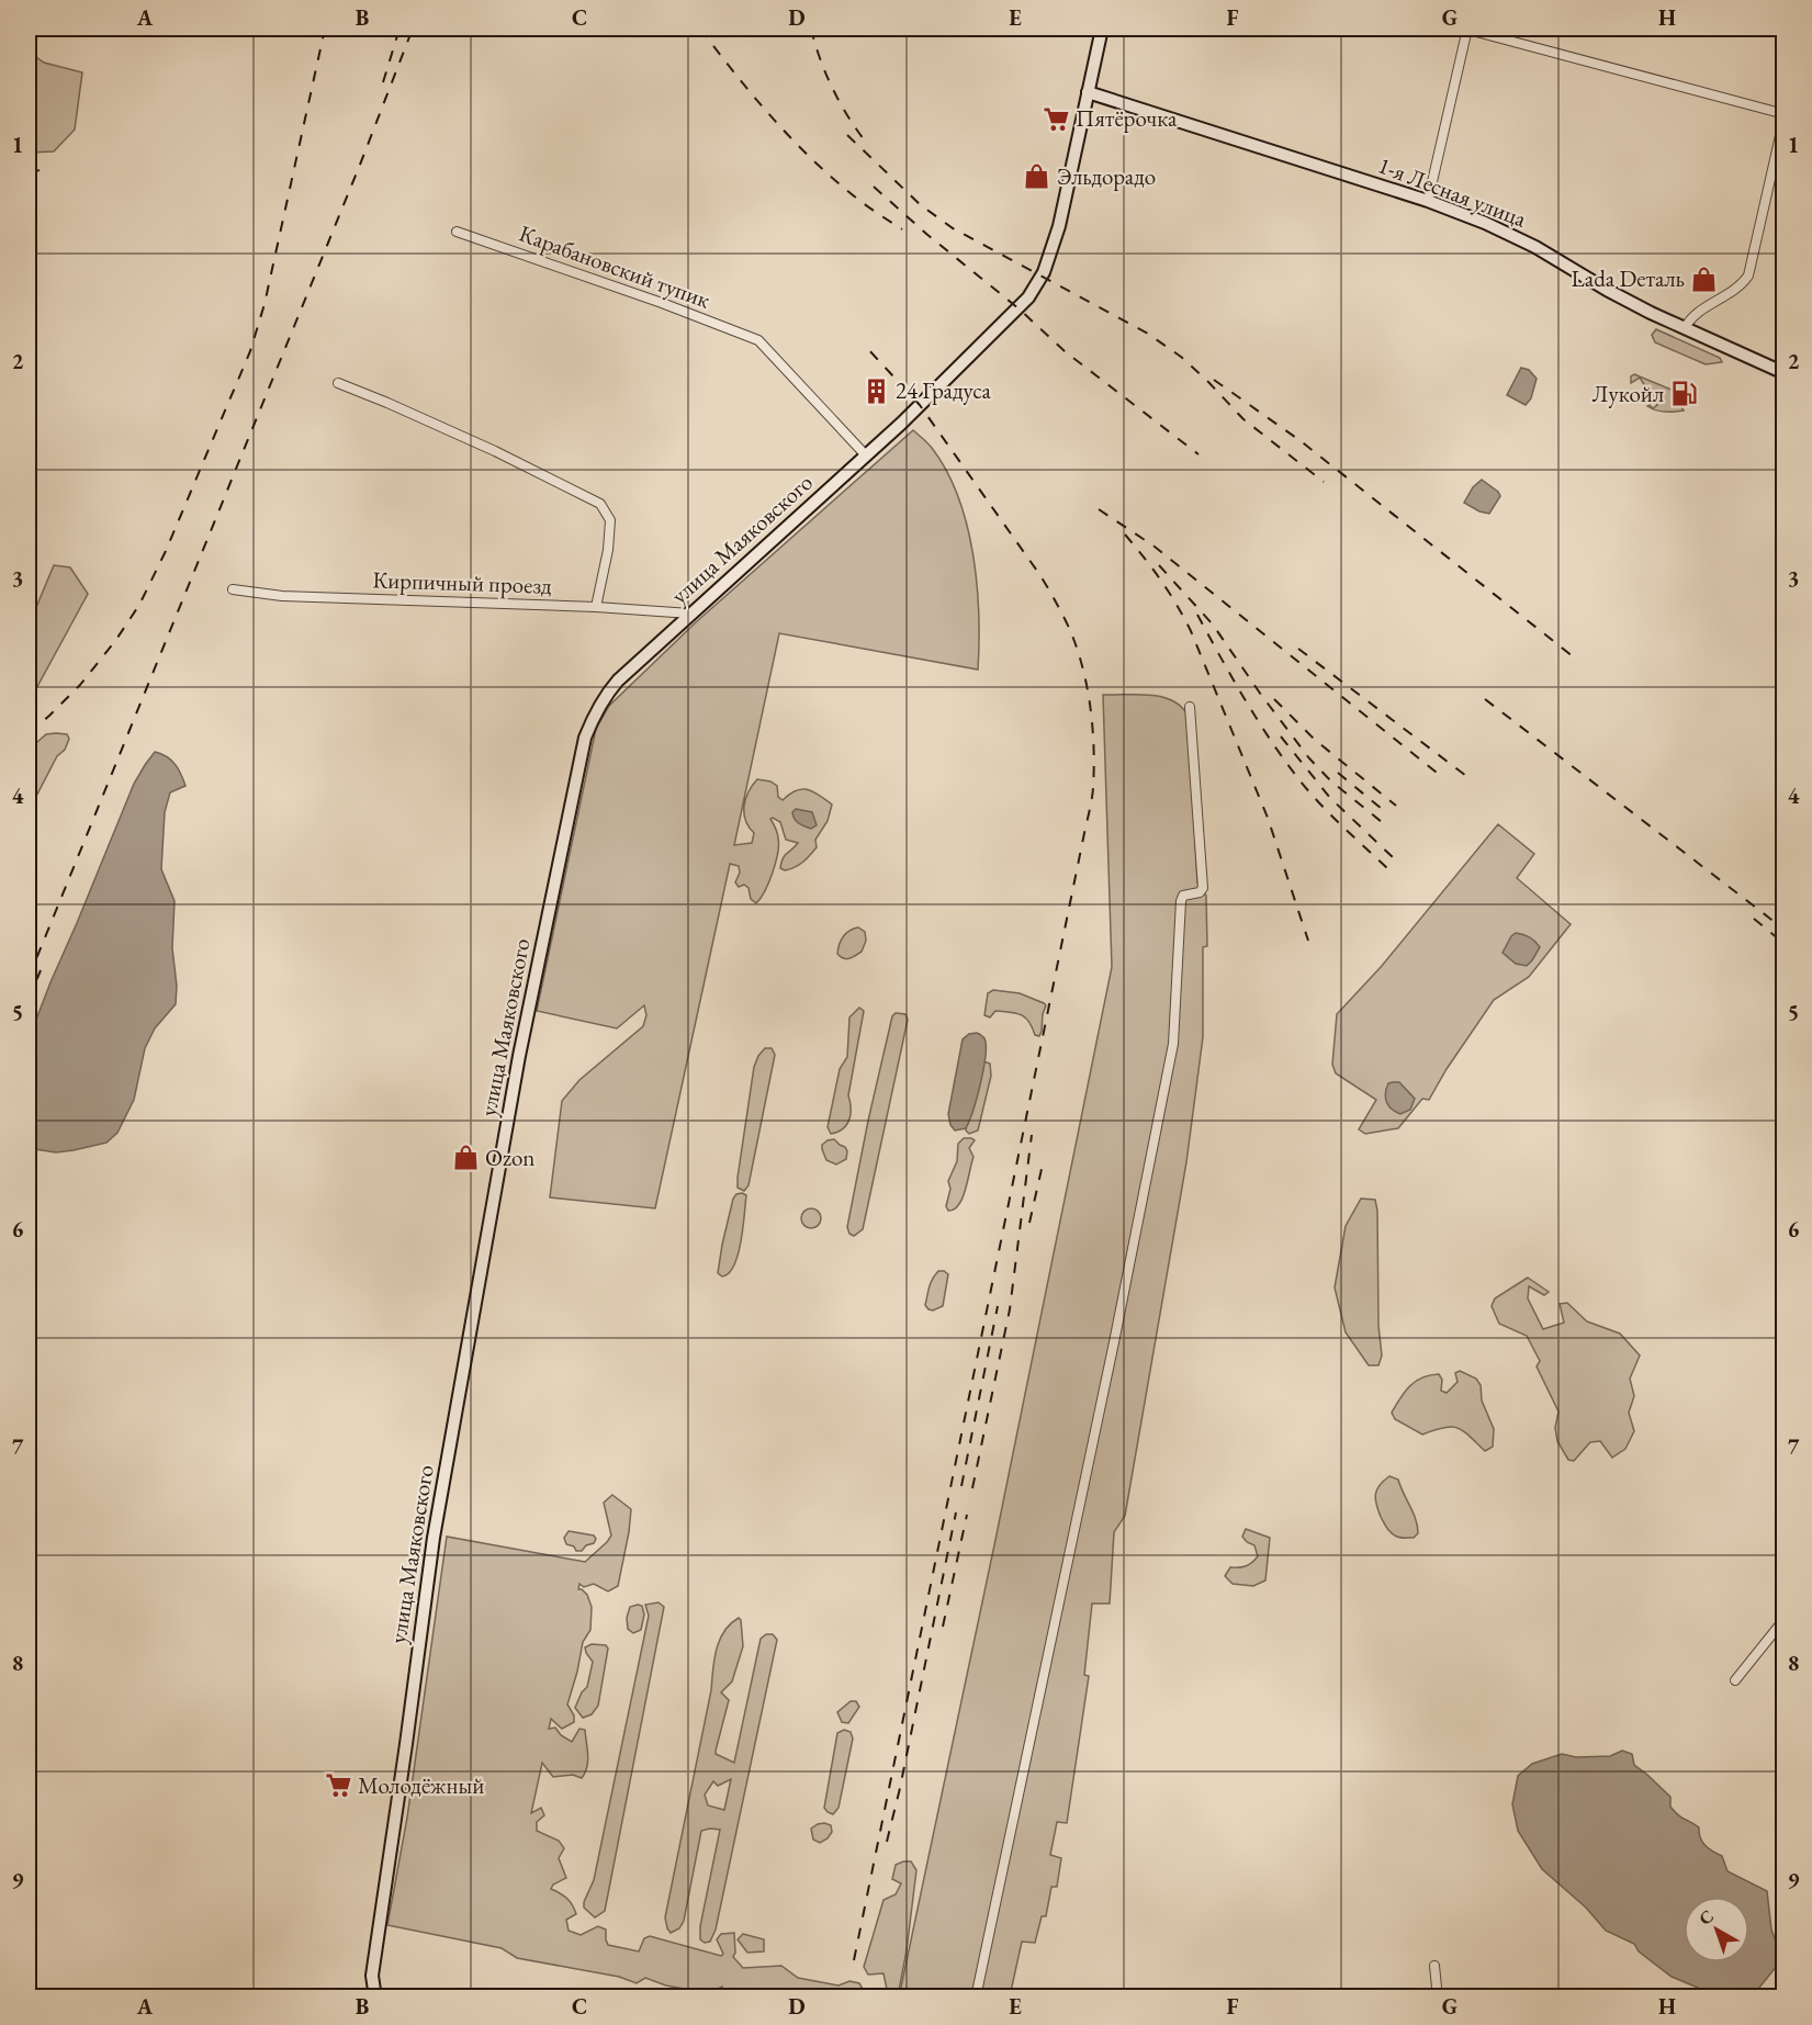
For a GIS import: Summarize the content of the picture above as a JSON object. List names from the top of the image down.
{
  "streets": {
    "street": [
      "1-я Лесная улица",
      "Карабановский тупик",
      "улица Маяковского",
      "Кирпичный проезд"
    ]
  },
  "crossings": [
    ["1-я Лесная улица", "улица Маяковского"],
    ["Карабановский тупик", "улица Маяковского"],
    ["улица Маяковского", "Кирпичный проезд"]
  ],
  "places": {
    "supermarket": ["Пятёрочка", "Молодёжный"],
    "shop": ["Эльдорадо", "Lada Dеталь", "Ozon"],
    "building": ["24 Градуса"],
    "fuel station": ["Лукойл"]
  },
  "north": "top left",
  "grid": {
    "columns": [
      "A",
      "B",
      "C",
      "D",
      "E",
      "F",
      "G",
      "H"
    ],
    "rows": [
      "1",
      "2",
      "3",
      "4",
      "5",
      "6",
      "7",
      "8",
      "9"
    ]
  }
}
